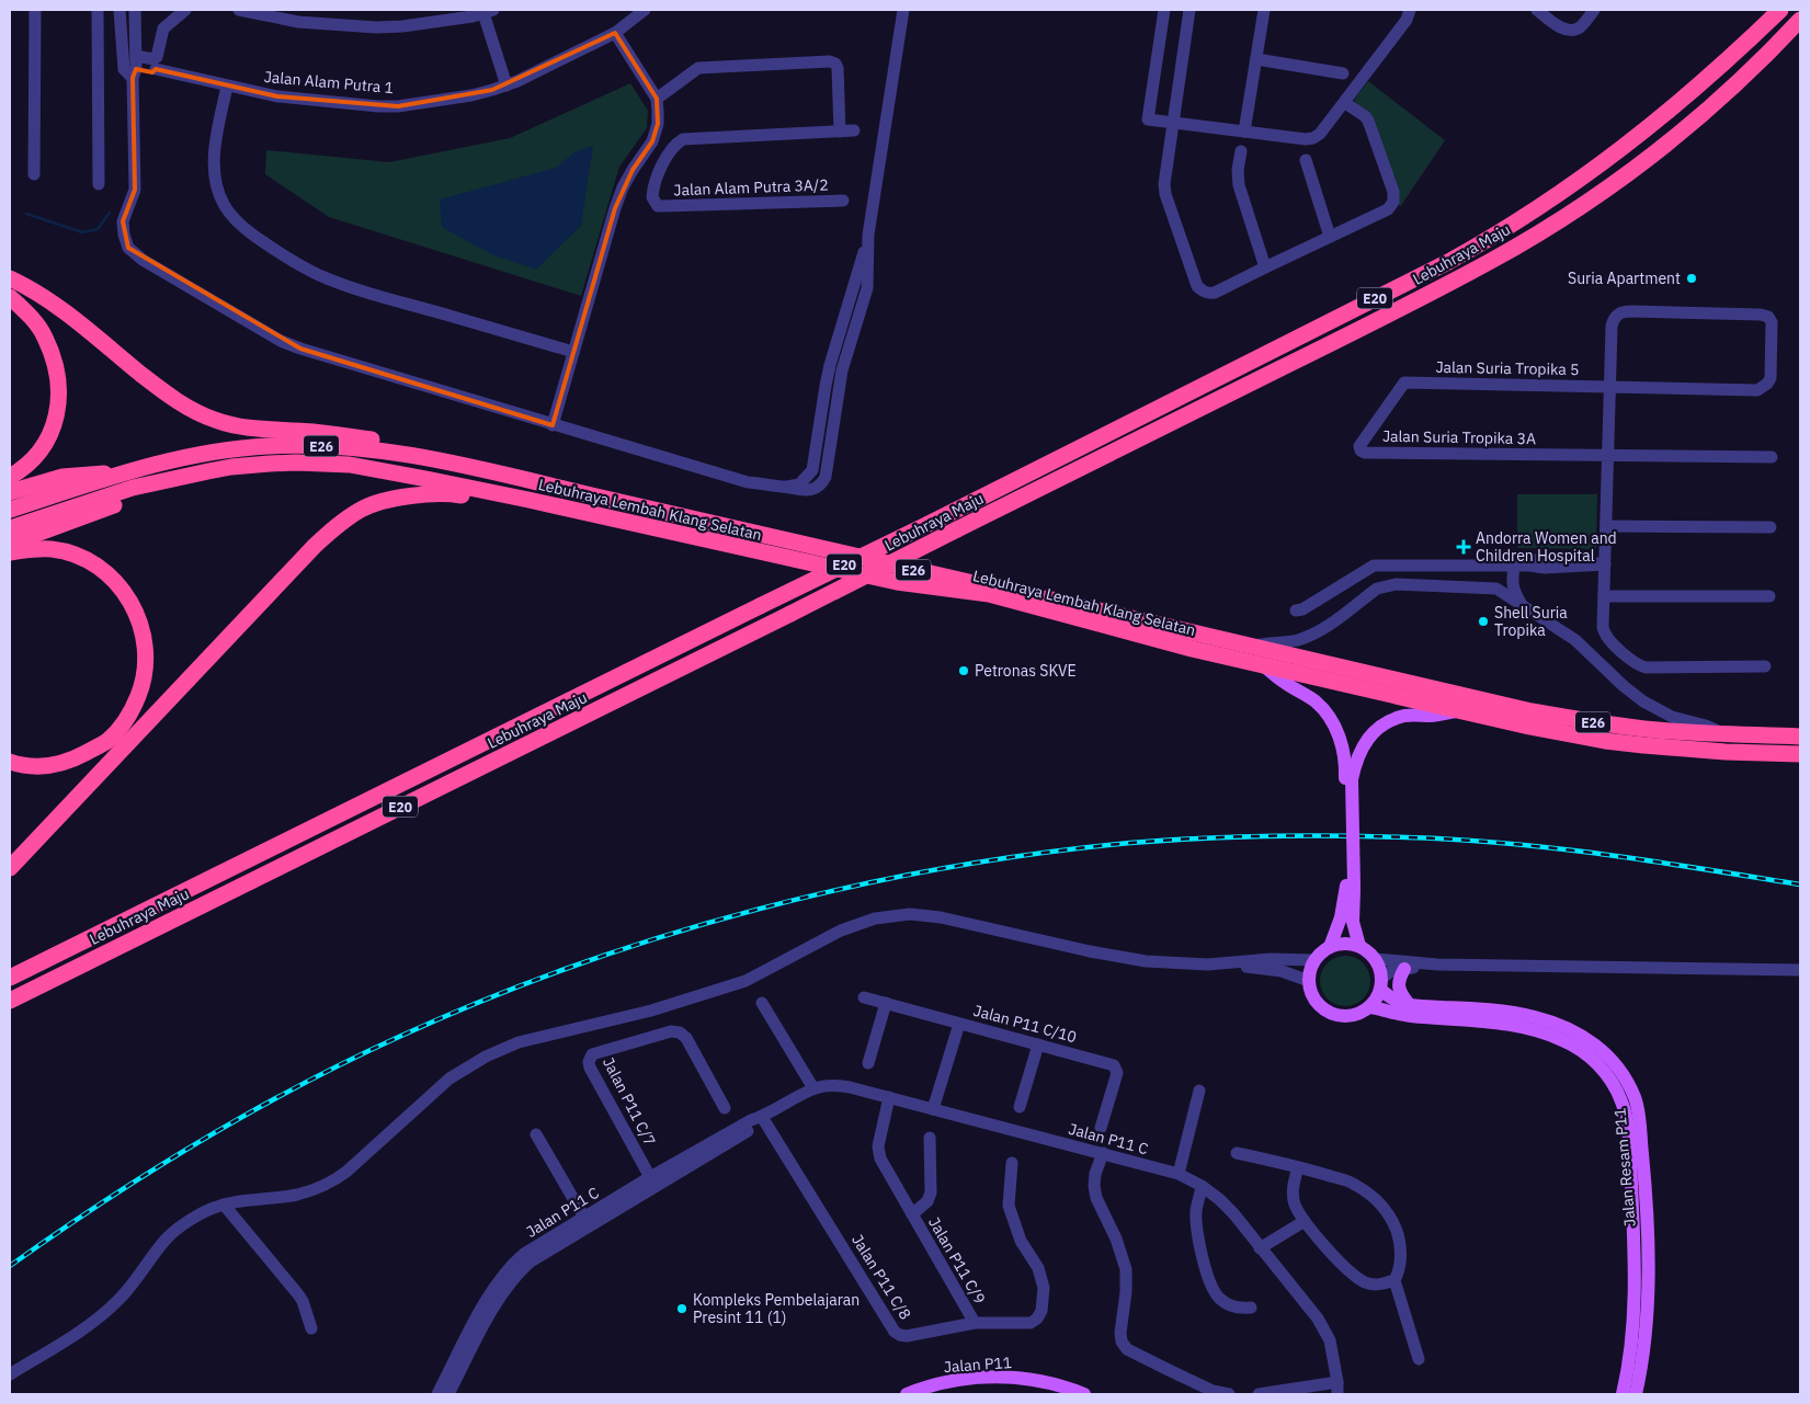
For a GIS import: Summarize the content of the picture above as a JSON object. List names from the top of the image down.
{
  "streets": {
    "highway": [
      "Lebuhraya Maju",
      "E20",
      "E26",
      "Lebuhraya Lembah Klang Selatan"
    ],
    "main road": ["Jalan Resam P11", "Jalan P11"],
    "street": [
      "Jalan Alam Putra 1",
      "Jalan Alam Putra 3A/2",
      "Jalan Suria Tropika 5",
      "Jalan Suria Tropika 3A",
      "Jalan P11 C/10",
      "Jalan P11 C/7",
      "Jalan P11 C",
      "Jalan P11 C/9",
      "Jalan P11 C/8"
    ]
  },
  "crossings": [
    ["Jalan Suria Tropika 5", "Jalan Suria Tropika 3A"],
    ["Jalan P11 C/7", "Jalan P11 C"],
    ["Jalan P11 C", "Jalan P11 C/9"],
    ["Jalan P11 C", "Jalan P11 C/8"],
    ["Jalan P11 C/9", "Jalan P11 C/8"]
  ],
  "places": {
    "other": [
      "Suria Apartment",
      "Shell Suria Tropika",
      "Petronas SKVE",
      "Kompleks Pembelajaran Presint 11 (1)"
    ],
    "health": ["Andorra Women and Children Hospital"]
  }
}
